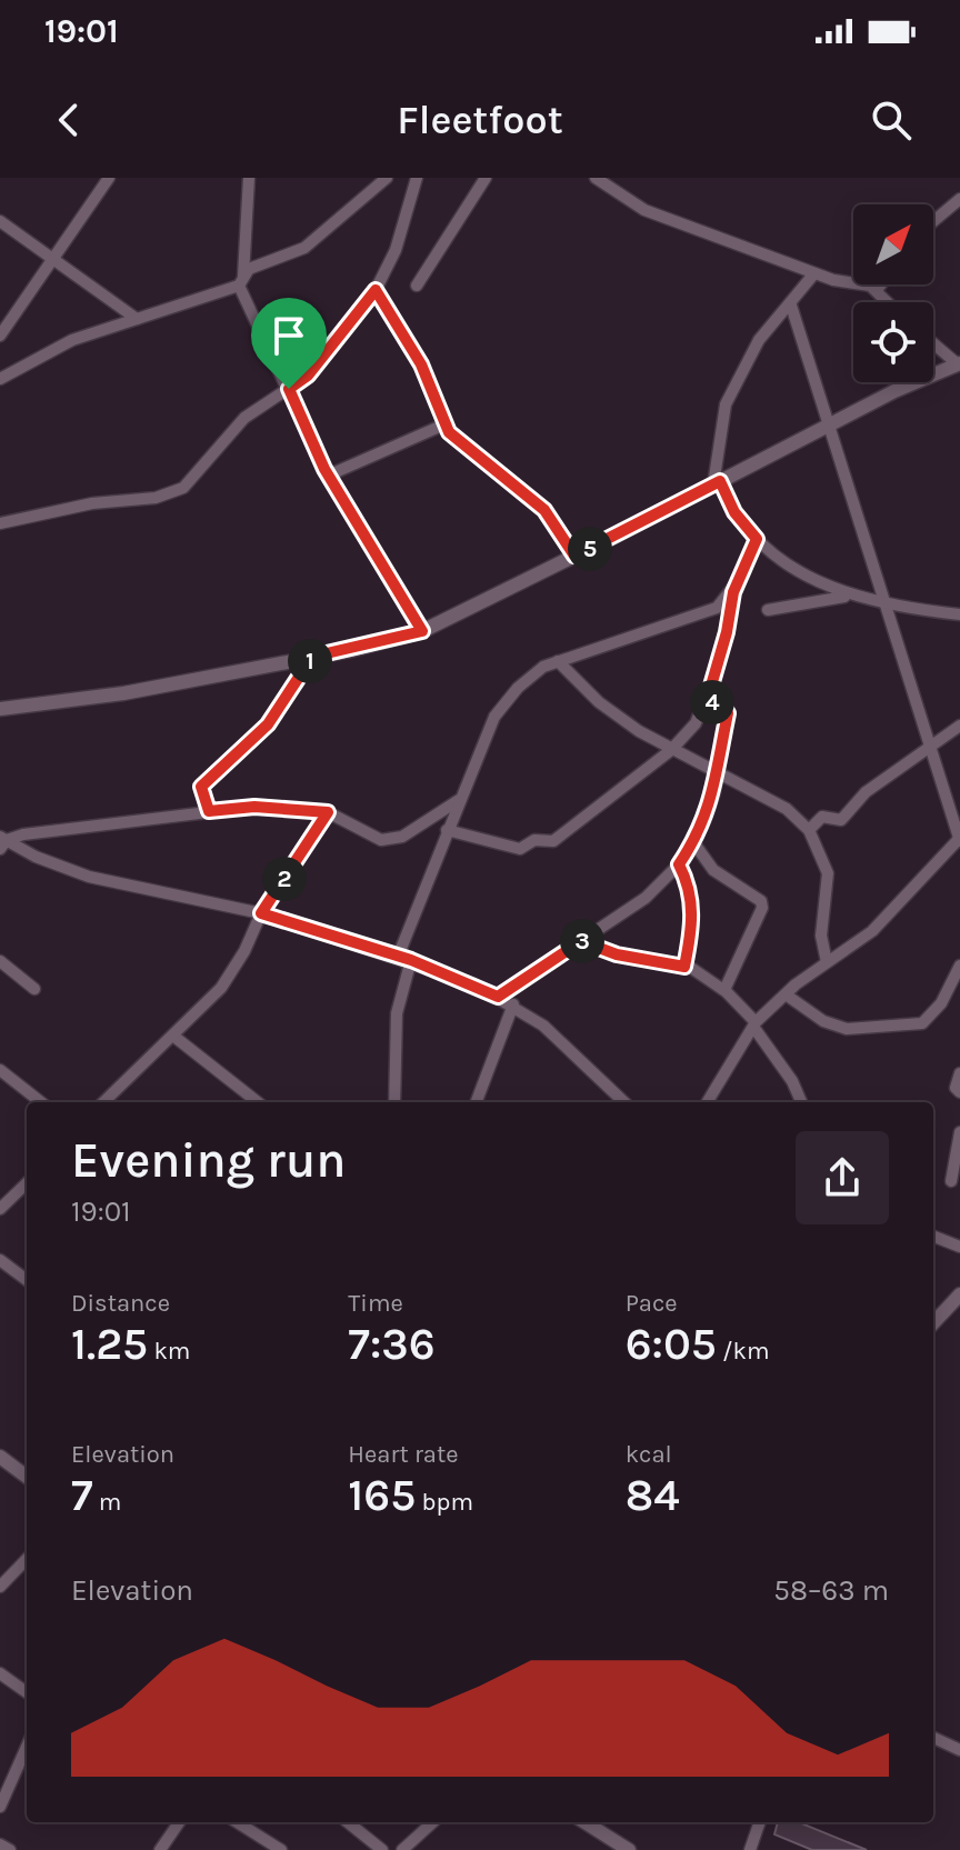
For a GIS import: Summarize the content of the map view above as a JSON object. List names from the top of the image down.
{
  "north": "top right",
  "page": {
    "status": "19:01",
    "header": "Fleetfoot",
    "pins": [
      "5",
      "1",
      "4",
      "2",
      "3"
    ],
    "heading": ["Evening run", "19:01"],
    "stats": [
      ["Distance", "1.25 km"],
      ["Time", "7:36"],
      ["Pace", "6:05 /km"],
      ["Elevation", "7 m"],
      ["Heart rate", "165 bpm"],
      ["kcal", "84"]
    ],
    "chart": ["Elevation", "58–63 m"]
  }
}
